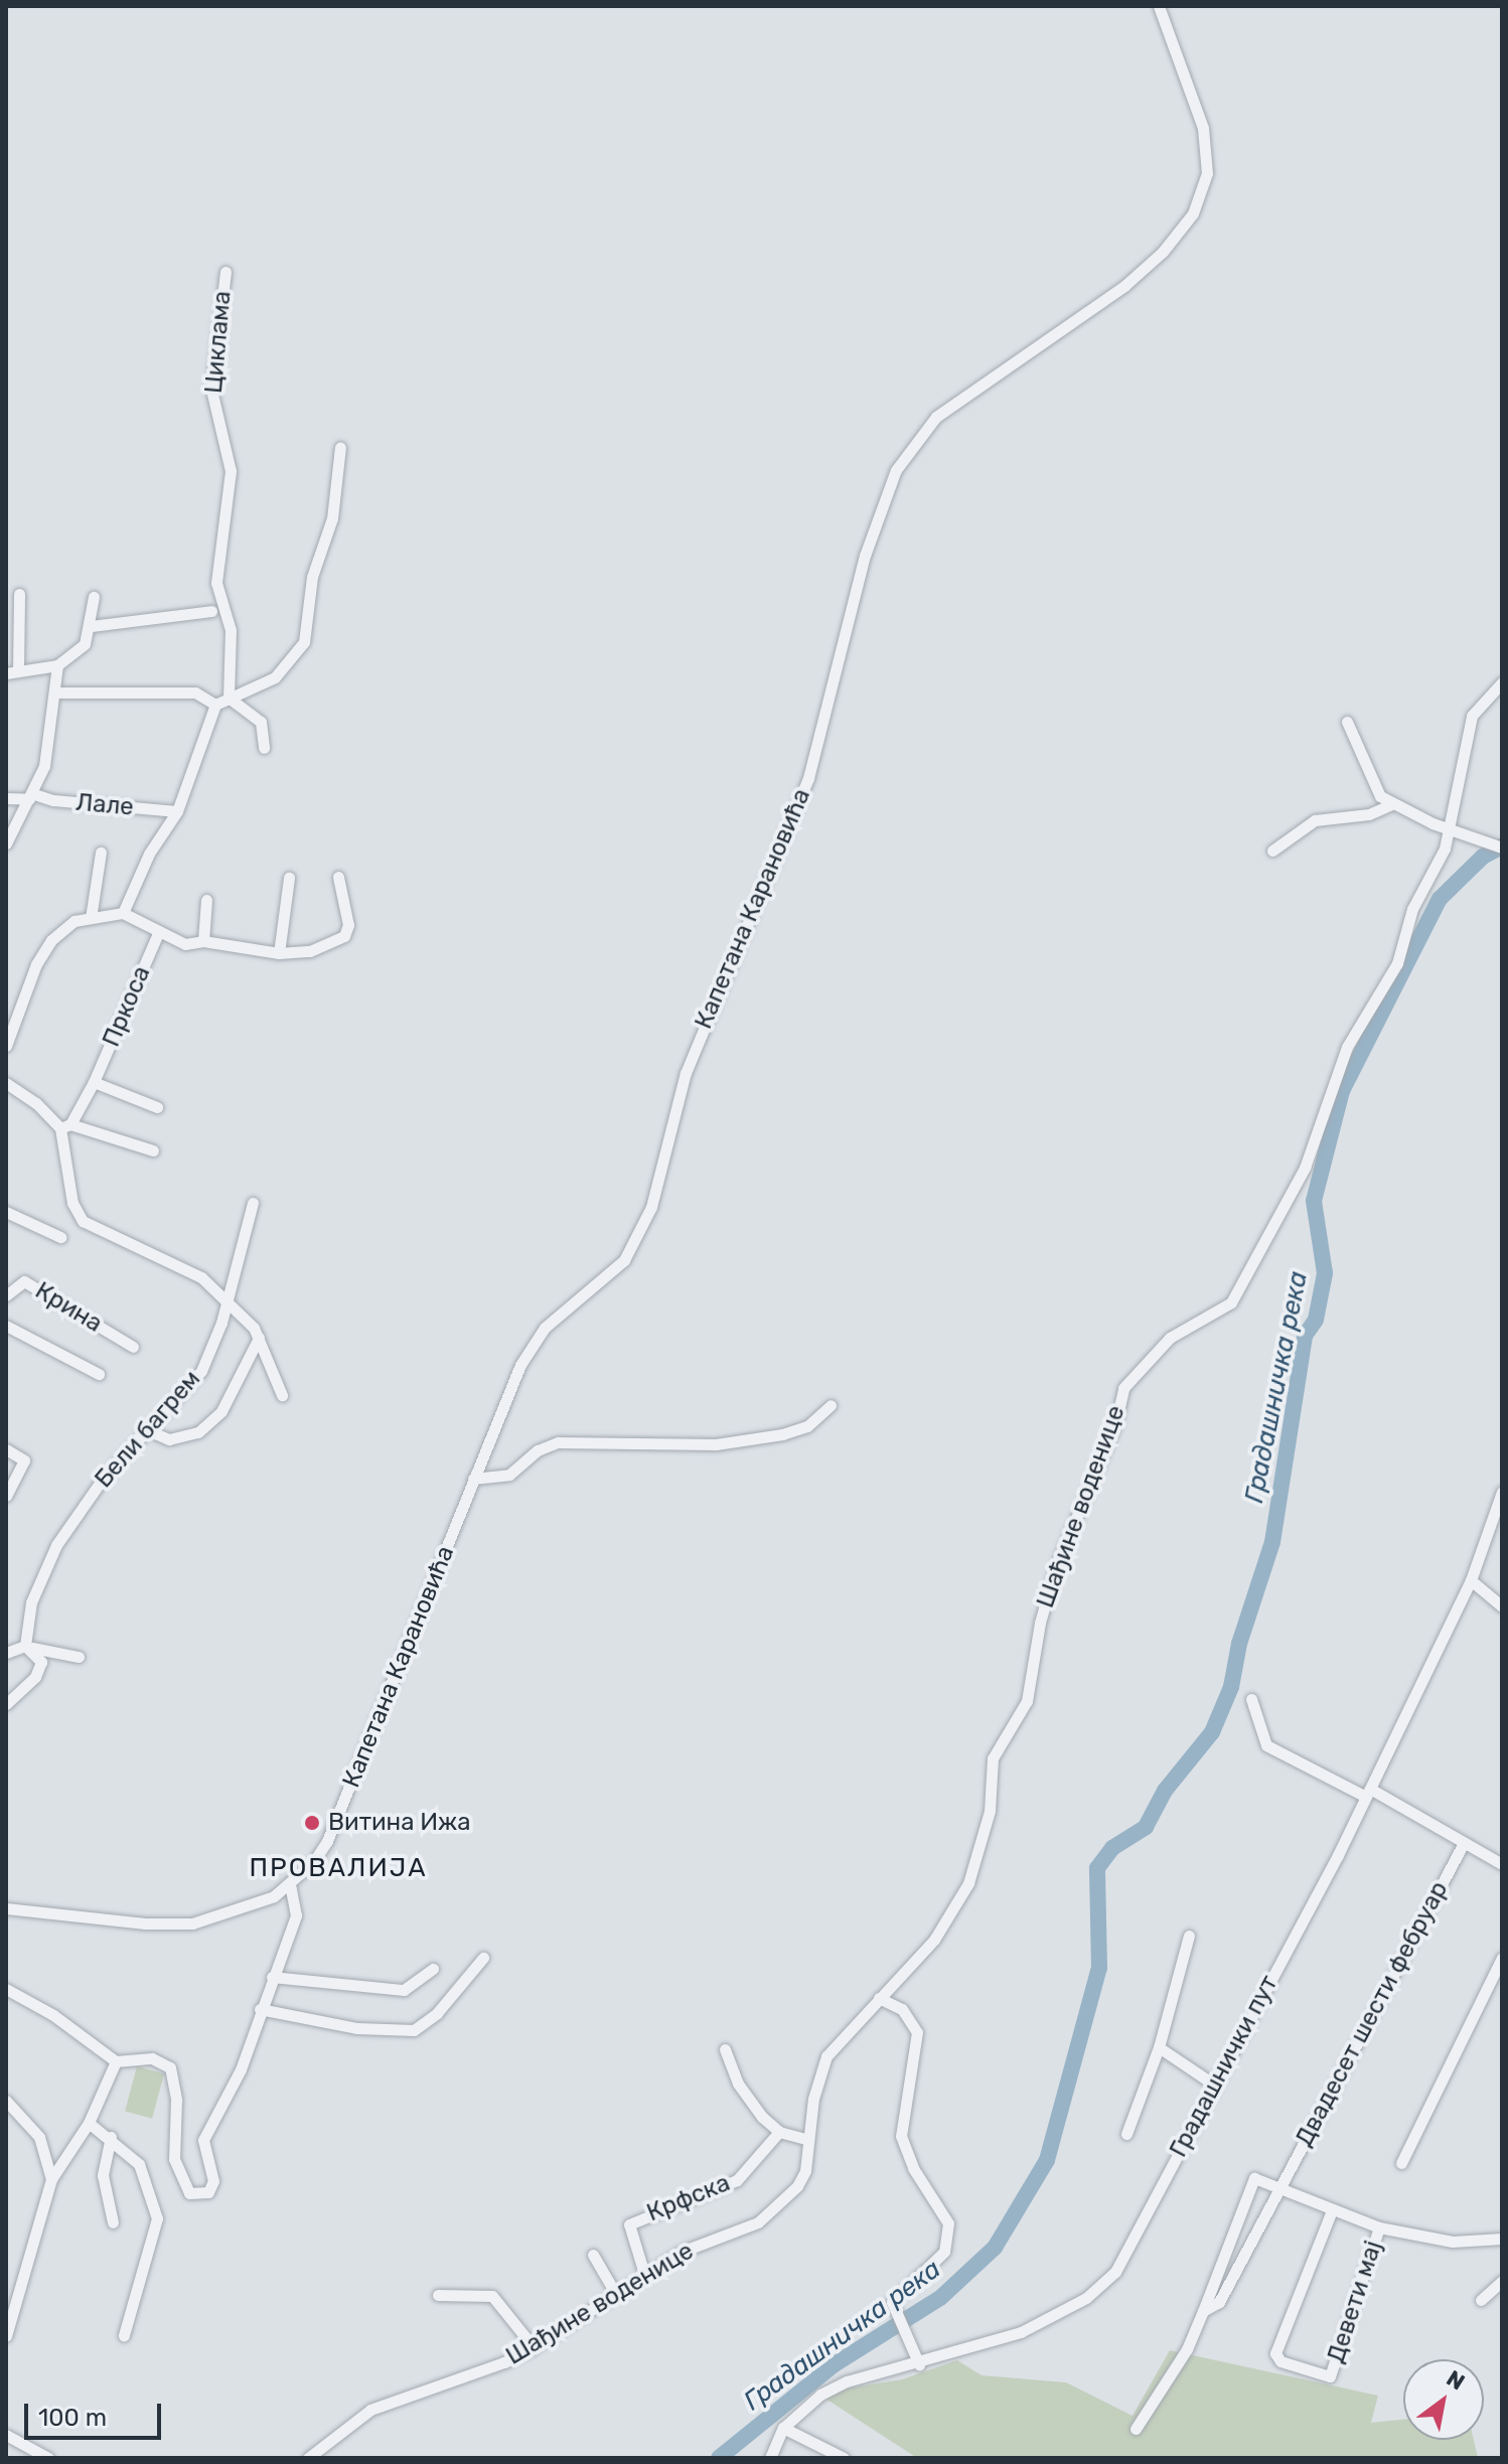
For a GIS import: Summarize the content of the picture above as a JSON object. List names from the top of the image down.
{
  "streets": {
    "street": [
      "Циклама",
      "Лале",
      "Капетана Карановића",
      "Пркоса",
      "Крина",
      "Бели багрем",
      "Шађине воденице",
      "Двадесет шести фебруар",
      "Градашнички пут",
      "Крфска",
      "Девети мај"
    ]
  },
  "crossings": [
    ["Шађине воденице", "Крфска"]
  ],
  "districts": ["ПРОВАЛИЈА"],
  "water": ["Градашничка река"],
  "places": ["Витина Ижа"],
  "scale_bar": "100 m",
  "north": "top right"
}
